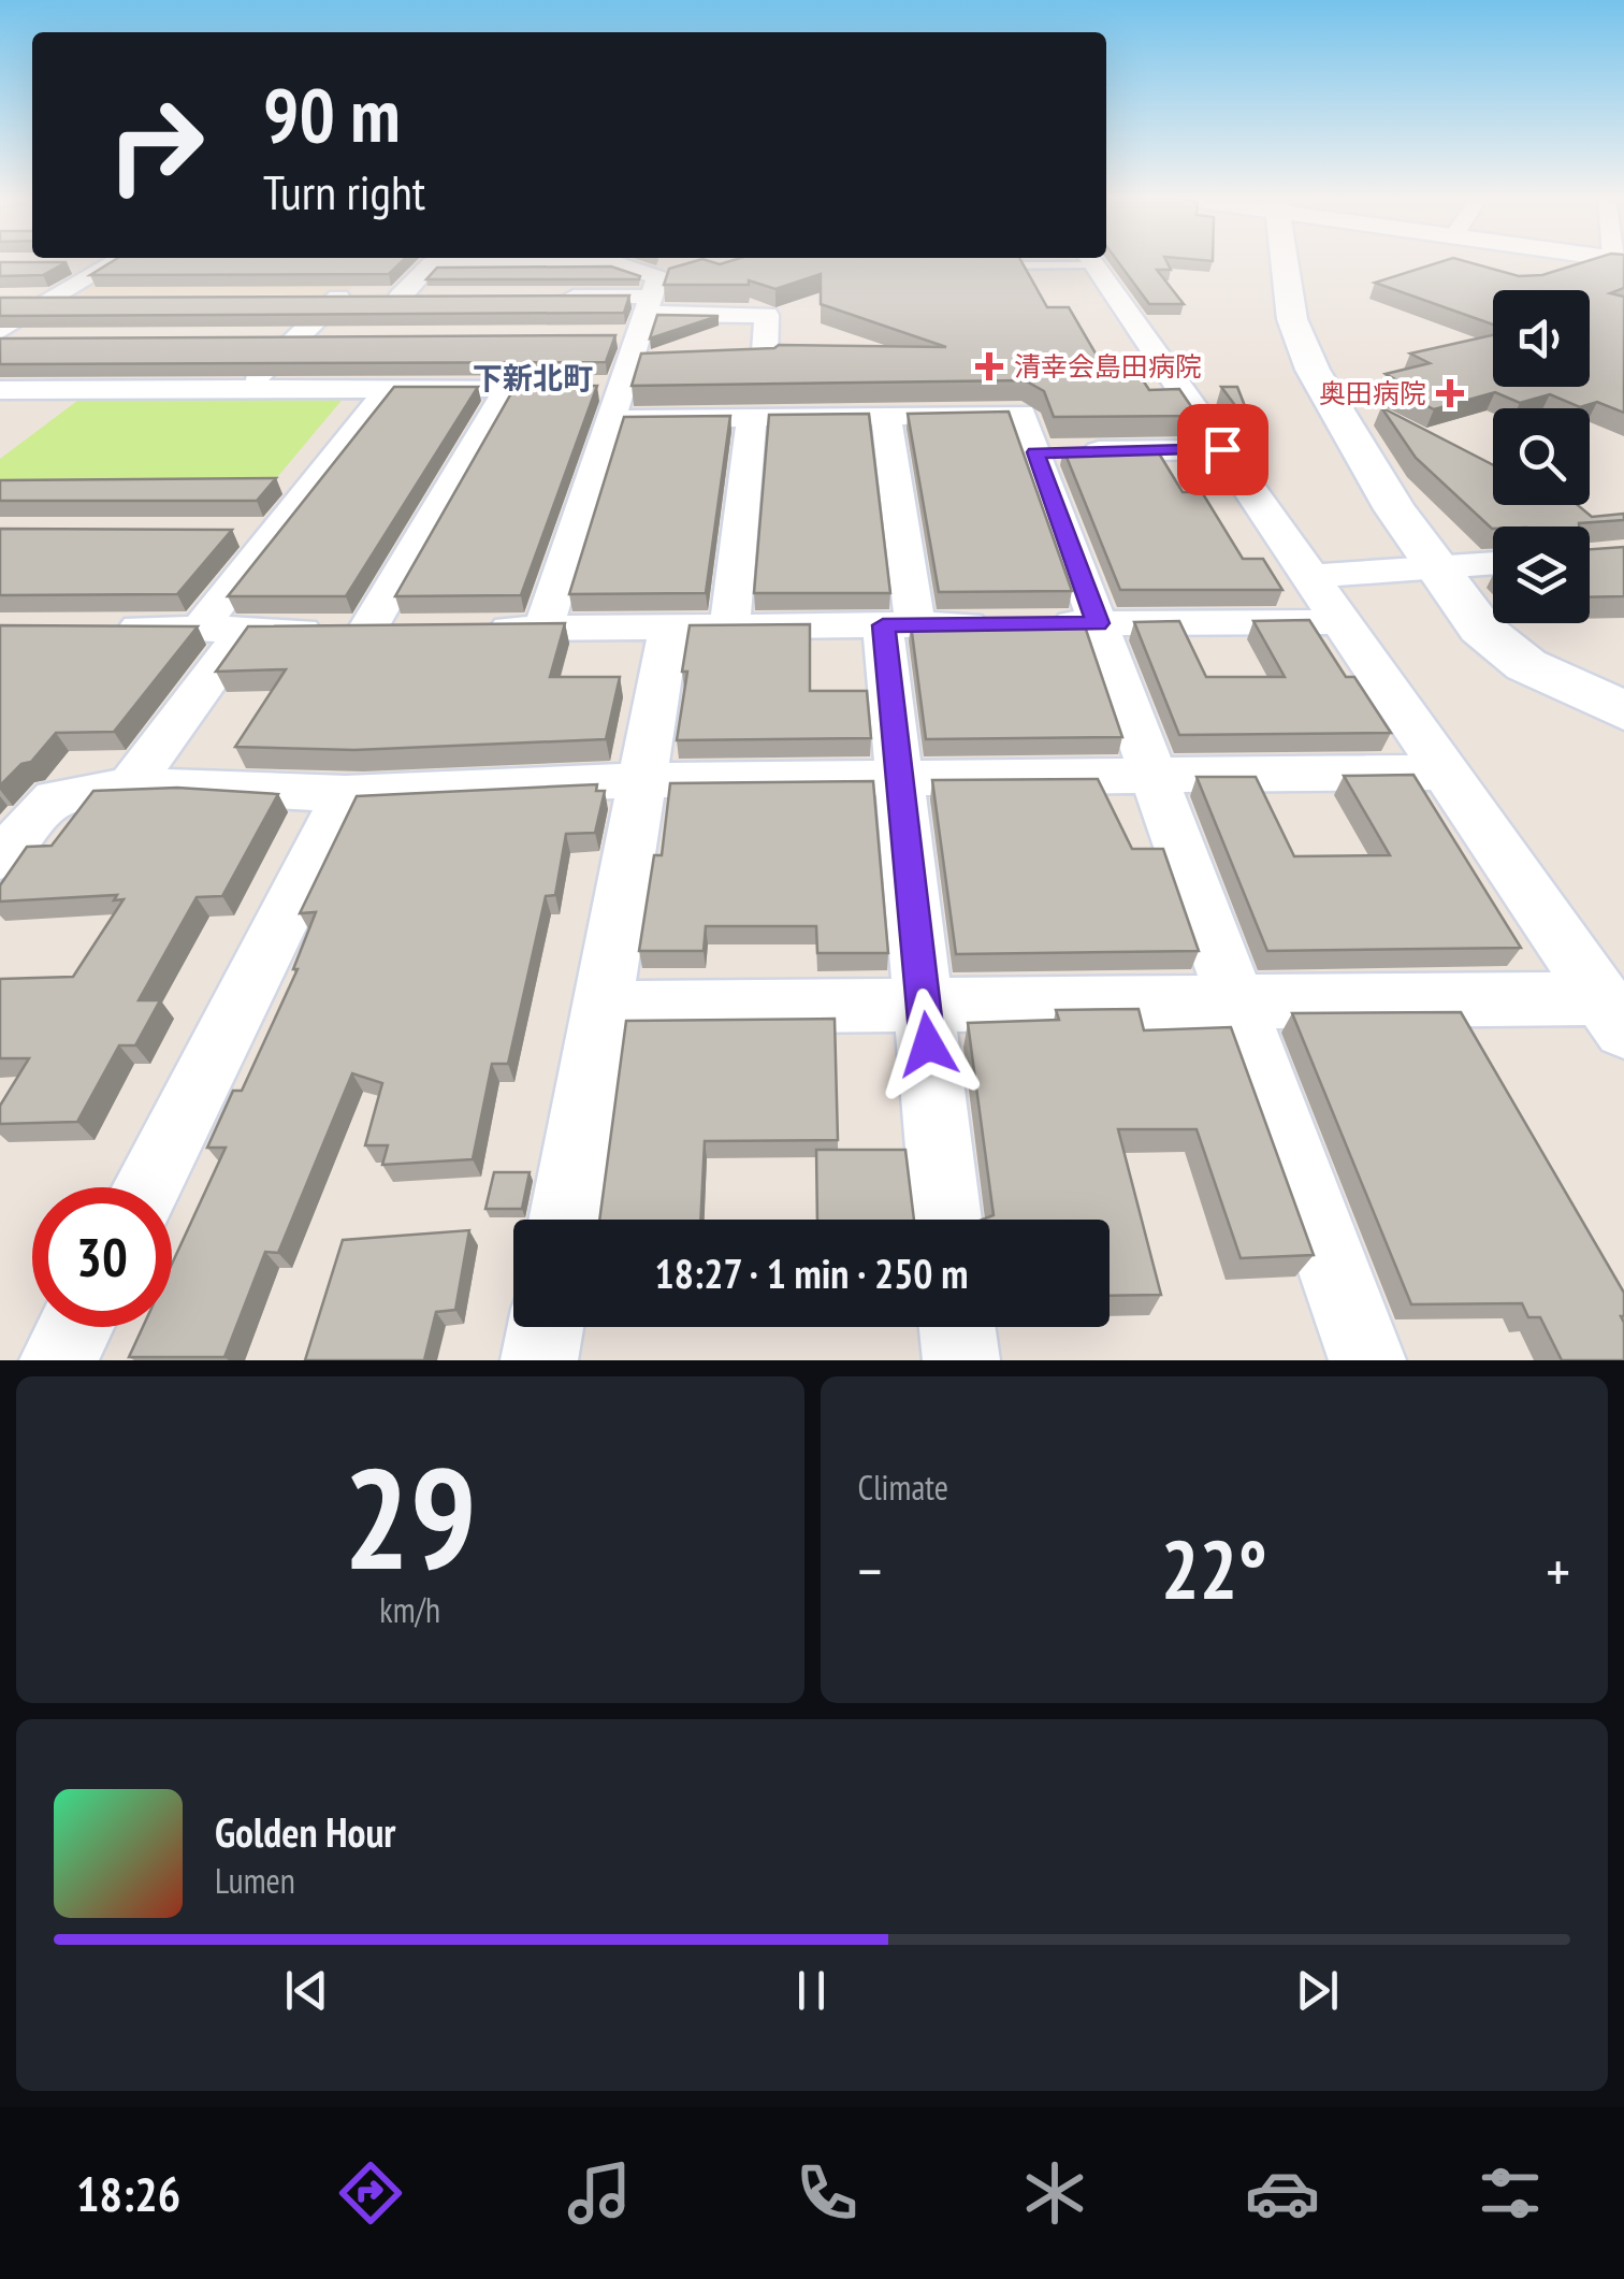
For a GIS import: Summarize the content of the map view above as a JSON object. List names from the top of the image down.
{
  "districts": ["下新北町"],
  "places": {
    "health": ["清幸会島田病院", "奥田病院"]
  },
  "page": {
    "turn": ["90 m", "Turn right"],
    "limit": "30",
    "trip": "18:27 · 1 min · 250 m",
    "tile": [
      ["29", "km/h"],
      "Climate"
    ],
    "heat": ["−", "22°", "+"],
    "song": ["Golden Hour", "Lumen"],
    "tabs": "18:26"
  }
}
